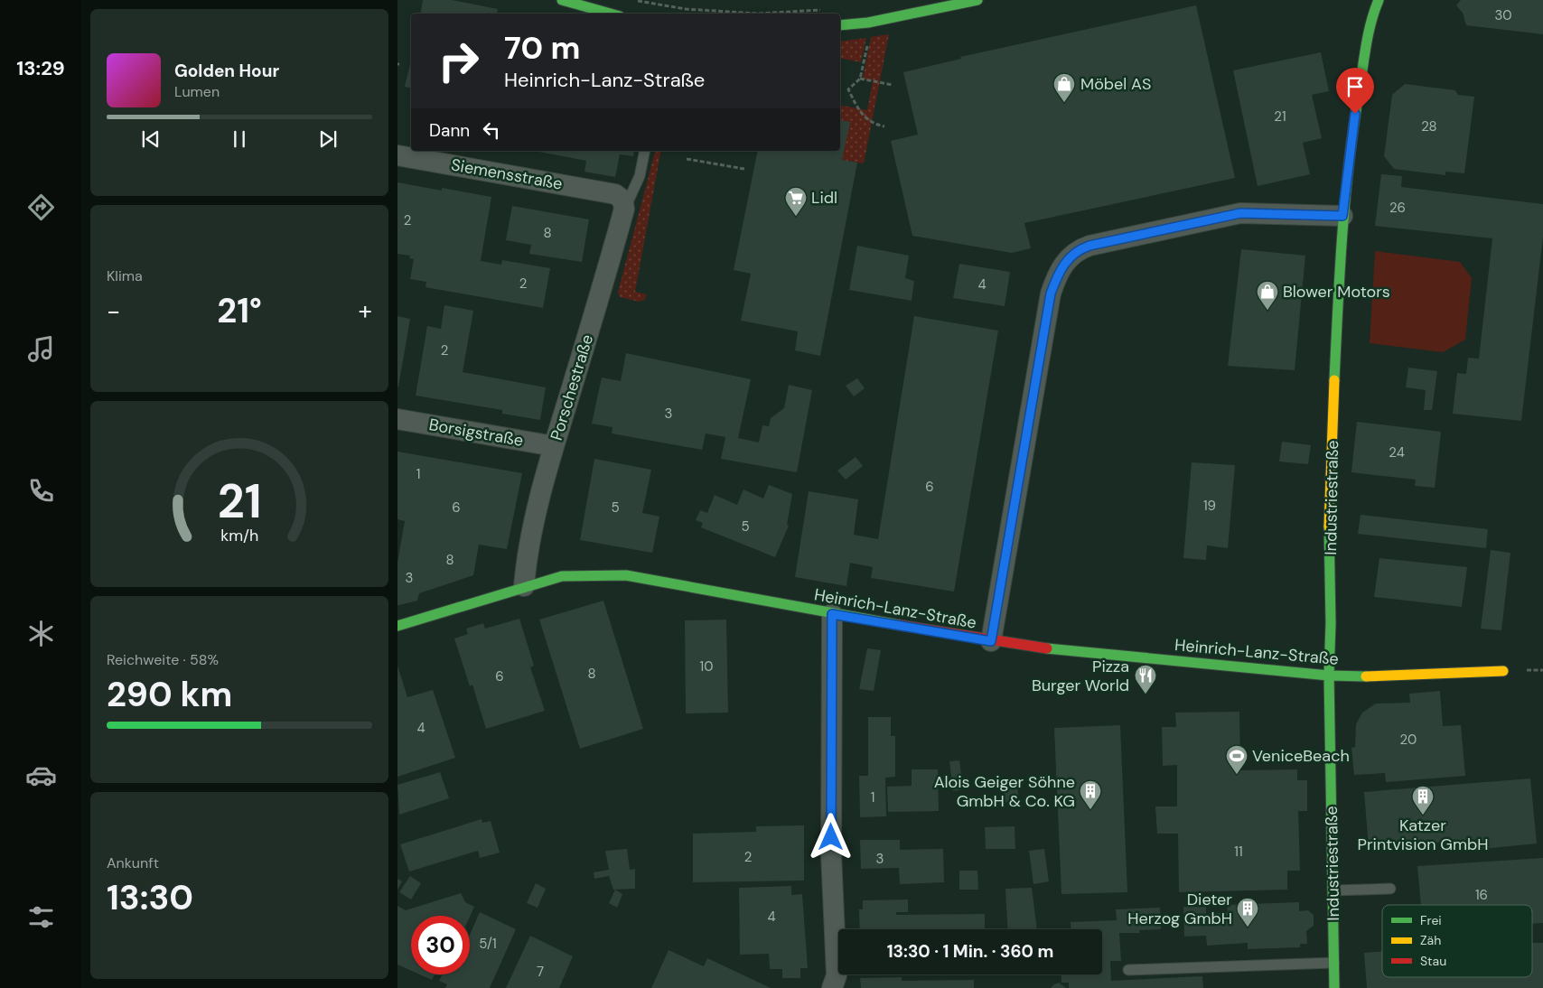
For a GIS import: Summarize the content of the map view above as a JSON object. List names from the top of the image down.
{
  "streets": {
    "street": [
      "Siemensstraße",
      "Porschestraße",
      "Borsigstraße",
      "Industriestraße",
      "Heinrich-Lanz-Straße"
    ]
  },
  "crossings": [
    ["Siemensstraße", "Porschestraße"],
    ["Porschestraße", "Borsigstraße"],
    ["Porschestraße", "Heinrich-Lanz-Straße"],
    ["Industriestraße", "Heinrich-Lanz-Straße"]
  ],
  "places": {
    "shop": ["Möbel AS", "Blower Motors"],
    "supermarket": ["Lidl"],
    "restaurant": ["Pizza Burger World"],
    "sports": ["VeniceBeach"],
    "building": ["Alois Geiger Söhne GmbH & Co. KG", "Katzer Printvision GmbH", "Dieter Herzog GmbH"]
  },
  "house_numbers": [
    "30",
    "21",
    "28",
    "26",
    "2",
    "8",
    "2",
    "4",
    "2",
    "3",
    "24",
    "1",
    "6",
    "19",
    "6",
    "5",
    "5",
    "8",
    "3",
    "10",
    "8",
    "6",
    "4",
    "20",
    "1",
    "11",
    "2",
    "3",
    "16",
    "4",
    "5/1",
    "7"
  ],
  "legend": ["Frei", "Zäh", "Stau"],
  "page": {
    "tabs": "13:29",
    "turn": ["70 m", "Heinrich-Lanz-Straße"],
    "song": ["Golden Hour", "Lumen"],
    "then": "Dann",
    "tile": [
      "Klima",
      ["Reichweite · 58%", "290 km"],
      ["Ankunft", "13:30"]
    ],
    "heat": ["−", "21°", "+"],
    "limit": "30",
    "trip": "13:30 · 1 Min. · 360 m",
    "gauge": ["21", "km/h"]
  }
}
